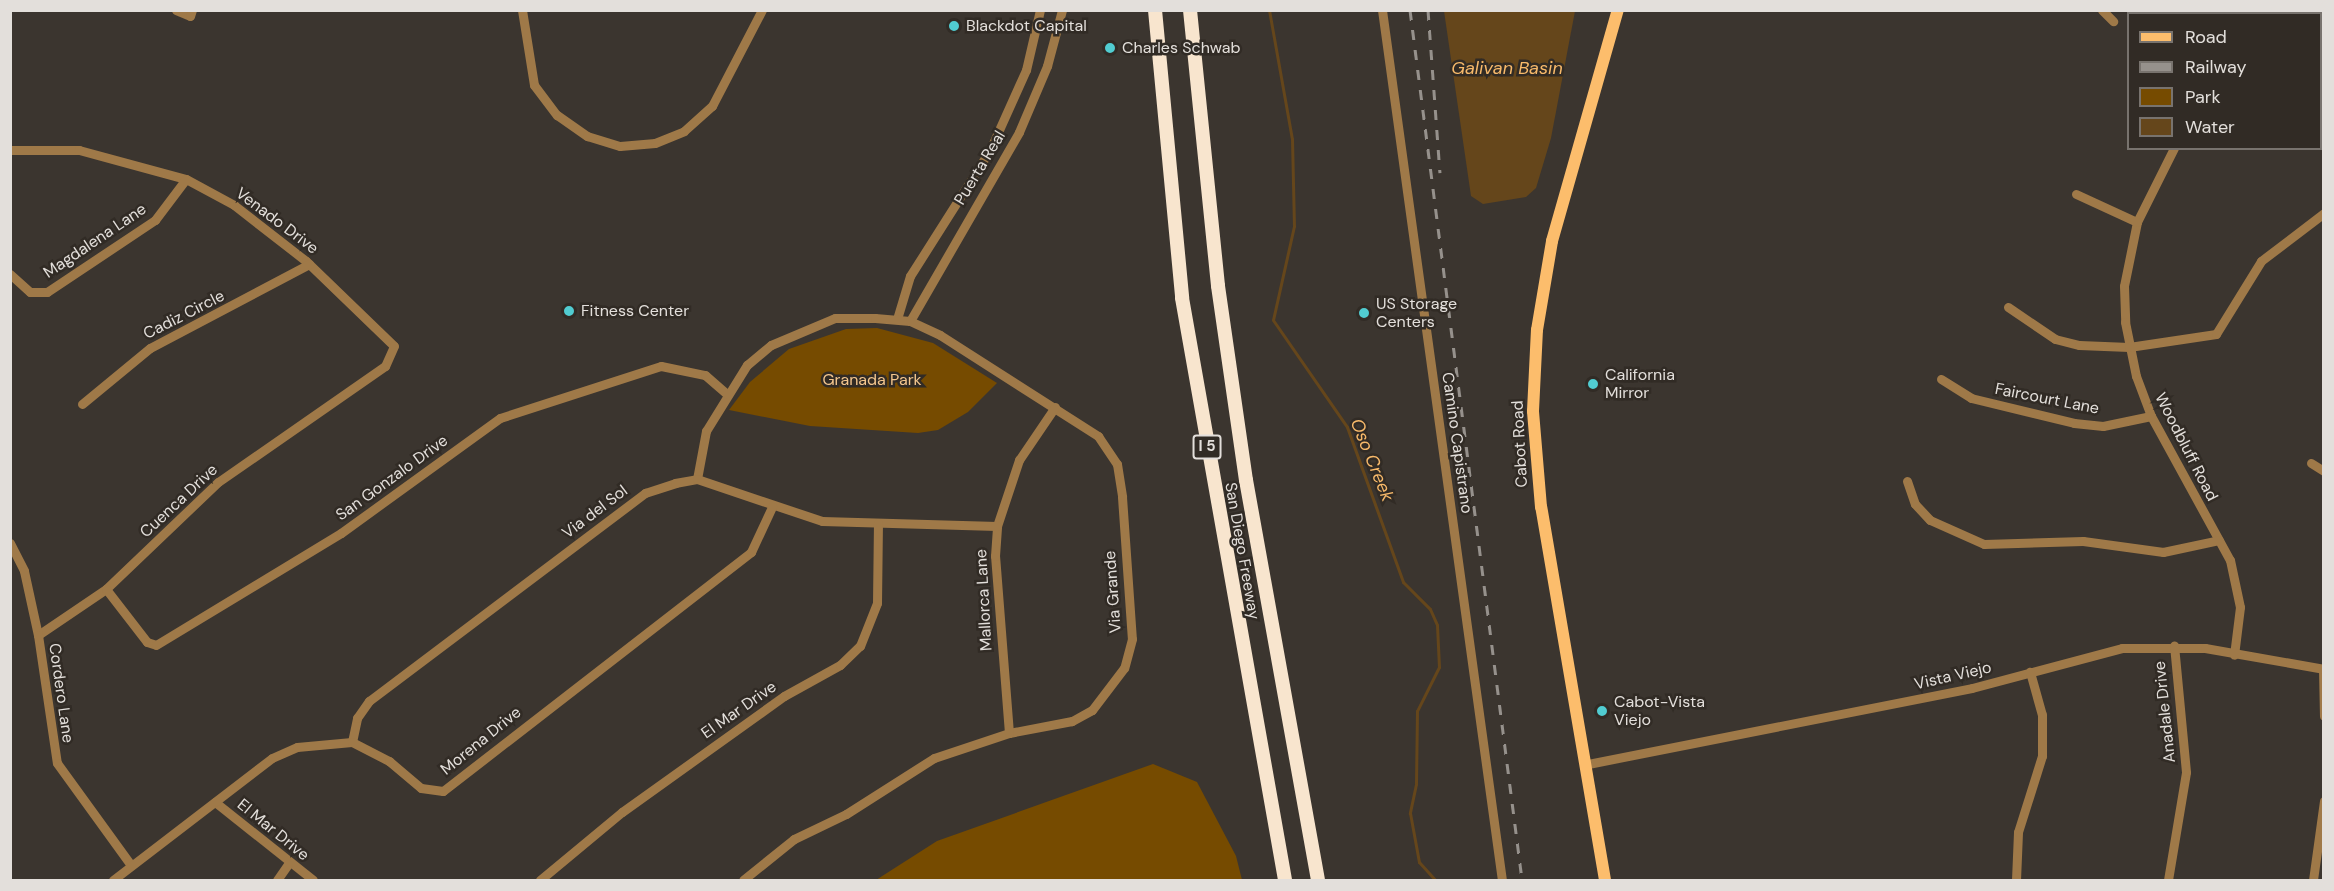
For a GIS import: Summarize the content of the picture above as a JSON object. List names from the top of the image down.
{
  "streets": {
    "highway": ["I 5", "San Diego Freeway"],
    "main road": ["Cabot Road"],
    "street": [
      "Puerta Real",
      "Venado Drive",
      "Magdalena Lane",
      "Cadiz Circle",
      "Faircourt Lane",
      "Camino Capistrano",
      "Woodbluff Road",
      "San Gonzalo Drive",
      "Cuenca Drive",
      "Via del Sol",
      "Via Grande",
      "Mallorca Lane",
      "Vista Viejo",
      "Cordero Lane",
      "El Mar Drive",
      "Anadale Drive",
      "Morena Drive"
    ]
  },
  "crossings": [
    ["Puerta Real", "Via Grande"],
    ["Venado Drive", "Magdalena Lane"],
    ["Venado Drive", "Cadiz Circle"],
    ["Venado Drive", "Cuenca Drive"],
    ["Faircourt Lane", "Woodbluff Road"],
    ["Cabot Road", "Vista Viejo"],
    ["Woodbluff Road", "Vista Viejo"],
    ["San Gonzalo Drive", "Cuenca Drive"],
    ["Cuenca Drive", "Cordero Lane"],
    ["Via del Sol", "Morena Drive"],
    ["Via Grande", "Mallorca Lane"],
    ["Vista Viejo", "Anadale Drive"]
  ],
  "water": ["Galivan Basin", "Oso Creek"],
  "parks": ["Granada Park"],
  "places": [
    "Blackdot Capital",
    "Charles Schwab",
    "Fitness Center",
    "US Storage Centers",
    "California Mirror",
    "Cabot-Vista Viejo"
  ],
  "legend": [
    "Road",
    "Railway",
    "Park",
    "Water"
  ]
}
